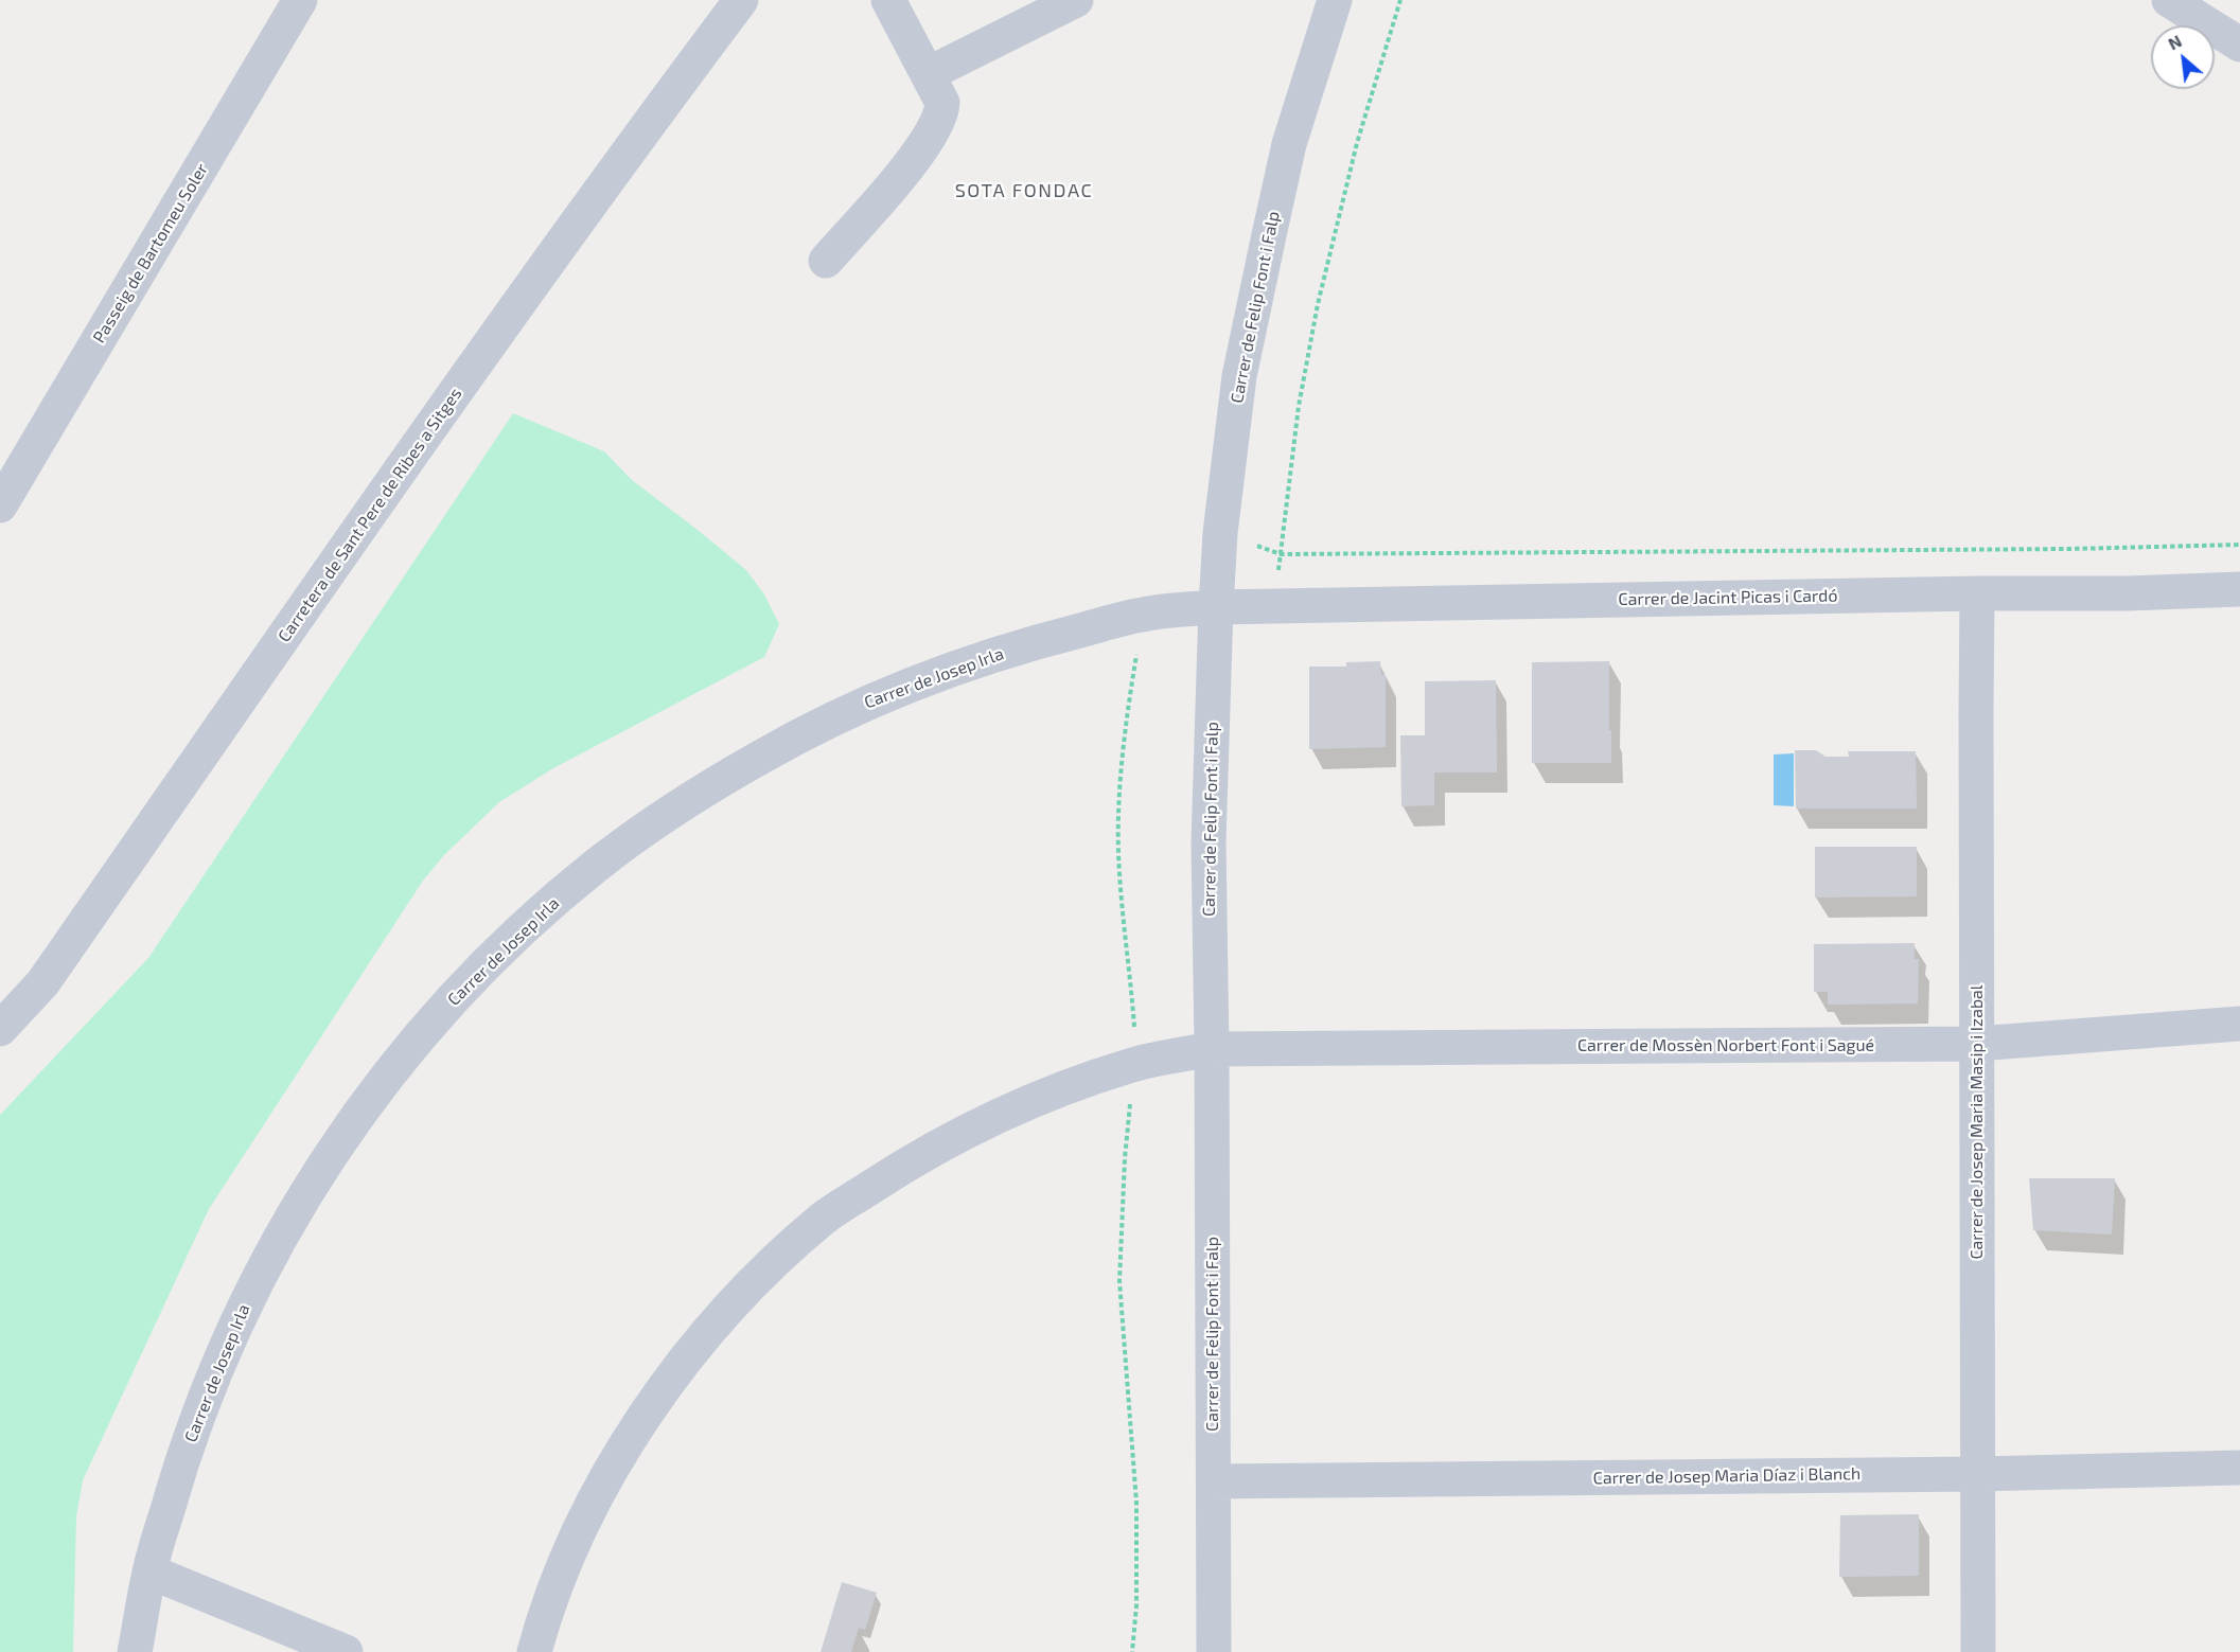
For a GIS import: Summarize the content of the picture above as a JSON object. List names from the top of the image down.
{
  "streets": {
    "street": [
      "Passeig de Bartomeu Soler",
      "Carrer de Felip Font i Falp",
      "Carretera de Sant Pere de Ribes a Sitges",
      "Carrer de Jacint Picas i Cardó",
      "Carrer de Josep Irla",
      "Carrer de Mossèn Norbert Font i Sagué",
      "Carrer de Josep Maria Masip i Izabal",
      "Carrer de Josep Maria Díaz i Blanch"
    ]
  },
  "crossings": [
    ["Carrer de Felip Font i Falp", "Carrer de Jacint Picas i Cardó"],
    ["Carrer de Felip Font i Falp", "Carrer de Josep Irla"],
    ["Carrer de Felip Font i Falp", "Carrer de Mossèn Norbert Font i Sagué"],
    ["Carrer de Felip Font i Falp", "Carrer de Josep Maria Díaz i Blanch"],
    ["Carrer de Jacint Picas i Cardó", "Carrer de Josep Irla"],
    ["Carrer de Jacint Picas i Cardó", "Carrer de Josep Maria Masip i Izabal"],
    ["Carrer de Mossèn Norbert Font i Sagué", "Carrer de Josep Maria Masip i Izabal"],
    ["Carrer de Josep Maria Masip i Izabal", "Carrer de Josep Maria Díaz i Blanch"]
  ],
  "districts": ["SOTA FONDAC"],
  "north": "top left"
}
